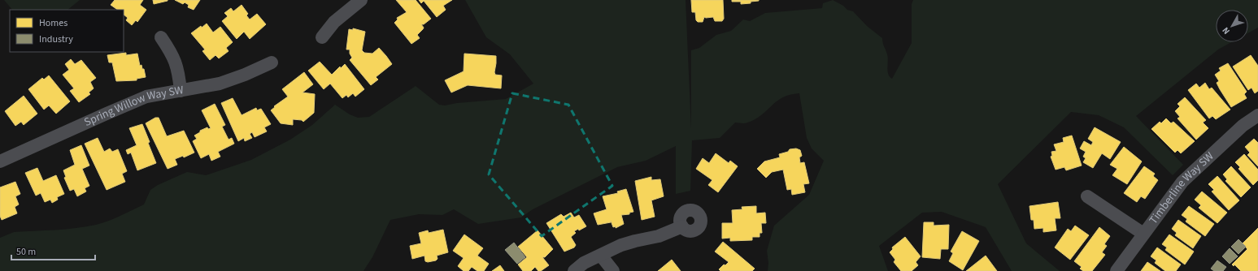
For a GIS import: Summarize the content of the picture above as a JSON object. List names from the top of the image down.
{
  "streets": {
    "street": ["Spring Willow Way SW", "Timberline Way SW"]
  },
  "legend": ["Homes", "Industry"],
  "scale_bar": "50 m",
  "north": "bottom left"
}
